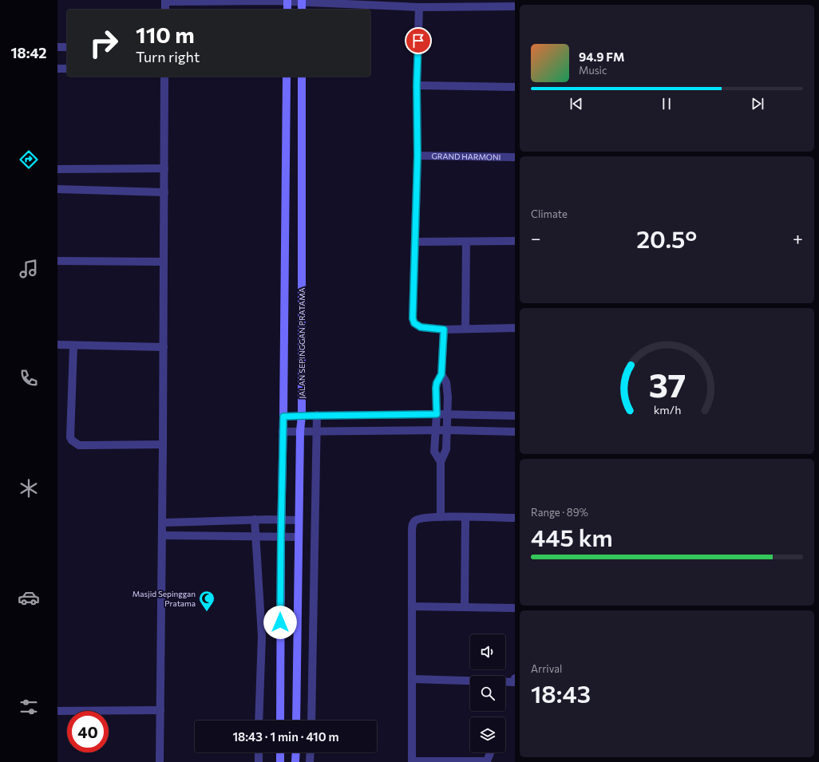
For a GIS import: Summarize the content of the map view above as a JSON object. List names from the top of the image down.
{
  "streets": {
    "street": ["GRAND HARMONI", "JALAN SEPINGGAN PRATAMA"]
  },
  "places": {
    "mosque": ["Masjid Sepinggan Pratama"]
  },
  "page": {
    "tabs": "18:42",
    "turn": ["110 m", "Turn right"],
    "song": ["94.9 FM", "Music"],
    "tile": [
      "Climate",
      ["Range · 89%", "445 km"],
      ["Arrival", "18:43"]
    ],
    "heat": ["−", "20.5°", "+"],
    "limit": "40",
    "trip": "18:43 · 1 min · 410 m",
    "gauge": ["37", "km/h"]
  }
}
